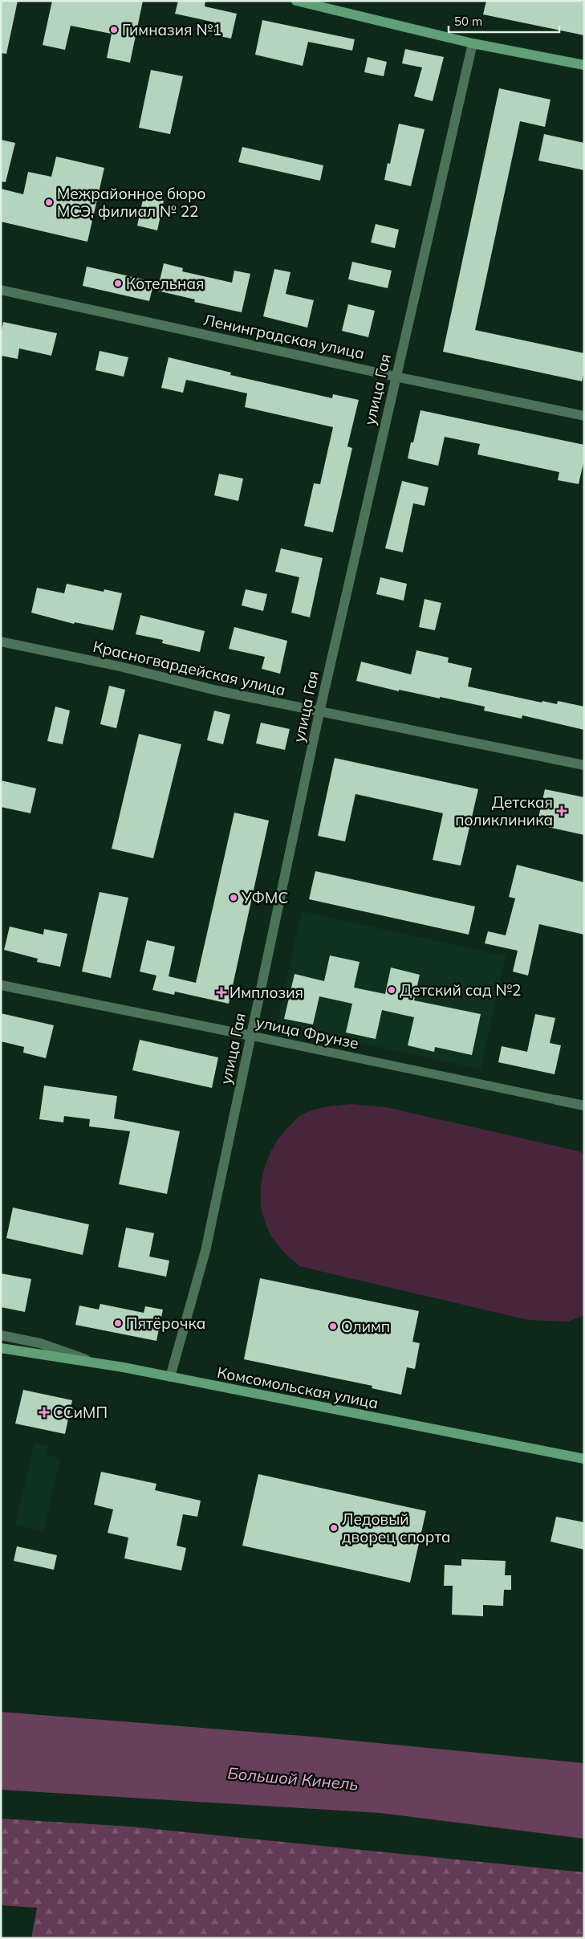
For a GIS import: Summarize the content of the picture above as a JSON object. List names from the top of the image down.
{
  "streets": {
    "main road": ["Комсомольская улица"],
    "street": [
      "Ленинградская улица",
      "улица Гая",
      "Красногвардейская улица",
      "улица Фрунзе"
    ]
  },
  "crossings": [
    ["Ленинградская улица", "улица Гая"],
    ["улица Гая", "Красногвардейская улица"],
    ["улица Гая", "улица Фрунзе"],
    ["улица Гая", "Комсомольская улица"]
  ],
  "water": ["Большой Кинель"],
  "places": {
    "other": [
      "Гимназия №1",
      "Межрайонное бюро МСЭ, филиал № 22",
      "Котельная",
      "УФМС",
      "Детский сад №2",
      "Пятёрочка",
      "Олимп",
      "Ледовый дворец спорта"
    ],
    "health": ["Детская поликлиника", "Имплозия", "ССиМП"]
  },
  "scale_bar": "50 m"
}
